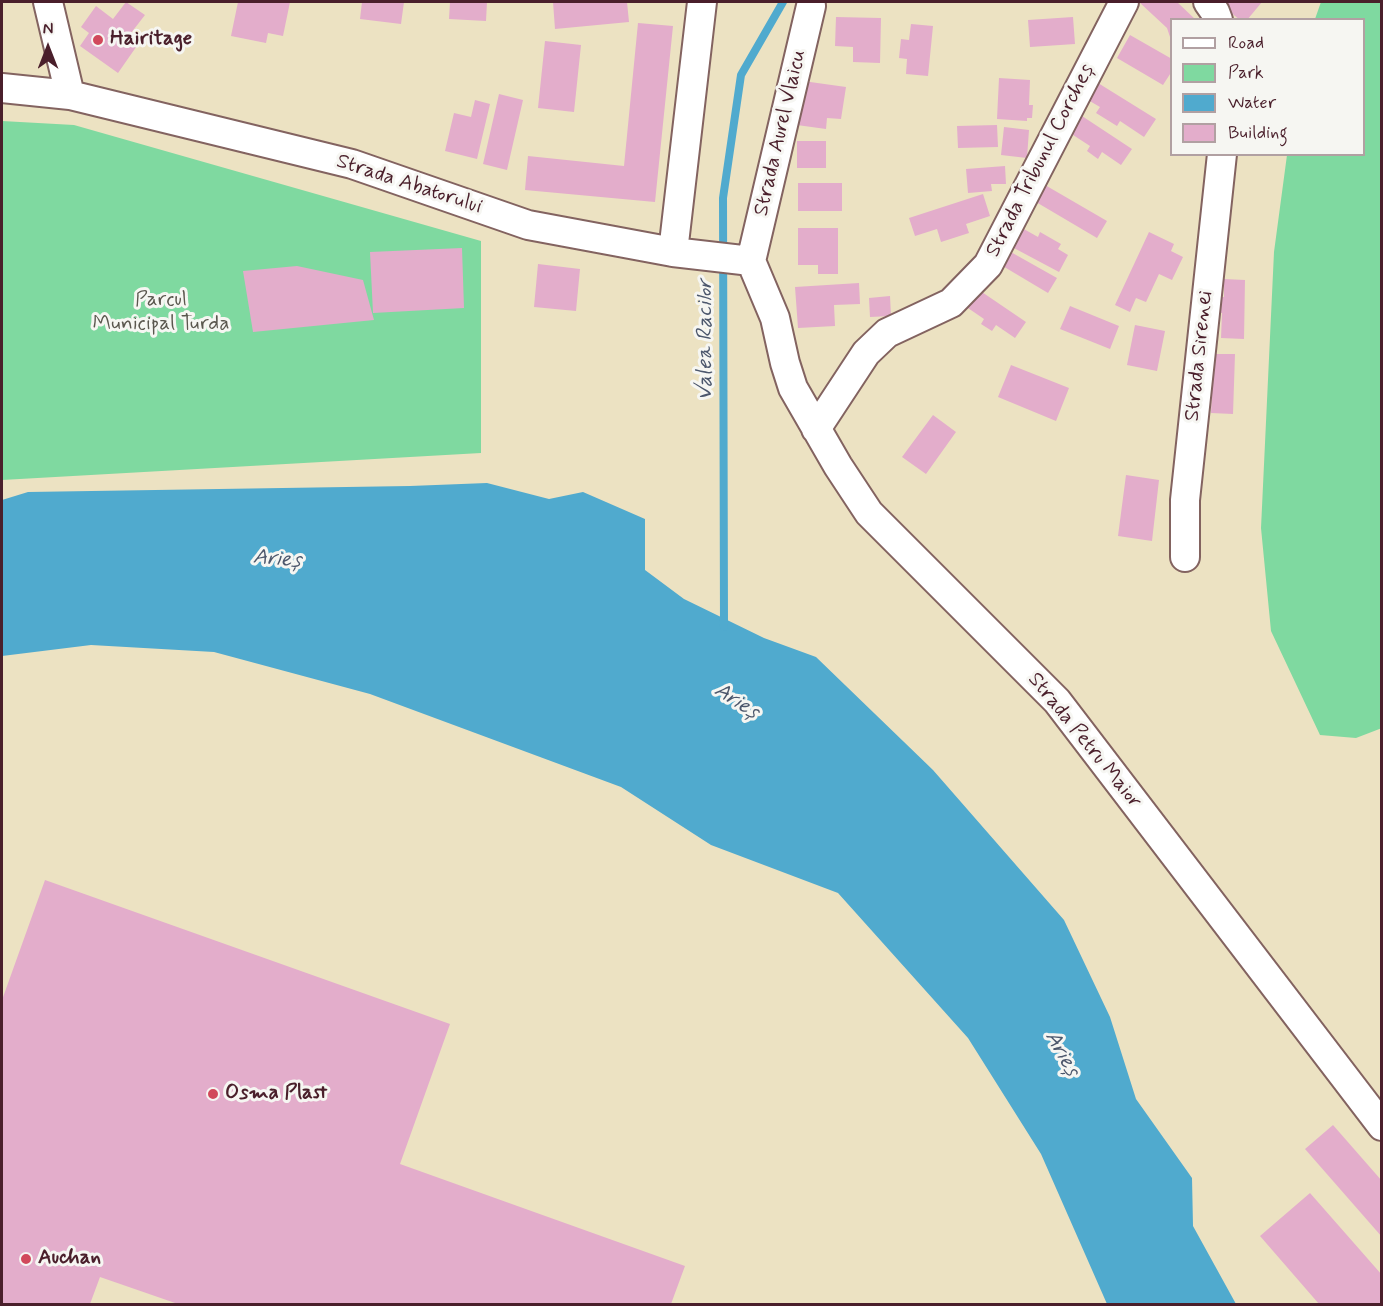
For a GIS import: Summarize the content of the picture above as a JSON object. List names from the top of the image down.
{
  "streets": {
    "street": [
      "Strada Aurel Vlaicu",
      "Strada Tribunul Corcheș",
      "Strada Abatorului",
      "Strada Sirenei",
      "Strada Petru Maior"
    ]
  },
  "crossings": [
    ["Strada Aurel Vlaicu", "Strada Abatorului"],
    ["Strada Aurel Vlaicu", "Strada Petru Maior"],
    ["Strada Tribunul Corcheș", "Strada Petru Maior"],
    ["Strada Abatorului", "Strada Petru Maior"]
  ],
  "water": ["Valea Racilor", "Arieș"],
  "parks": ["Parcul Municipal Turda"],
  "places": ["Hairitage", "Osma Plast", "Auchan"],
  "legend": [
    "Road",
    "Park",
    "Water",
    "Building"
  ],
  "north": "top"
}
